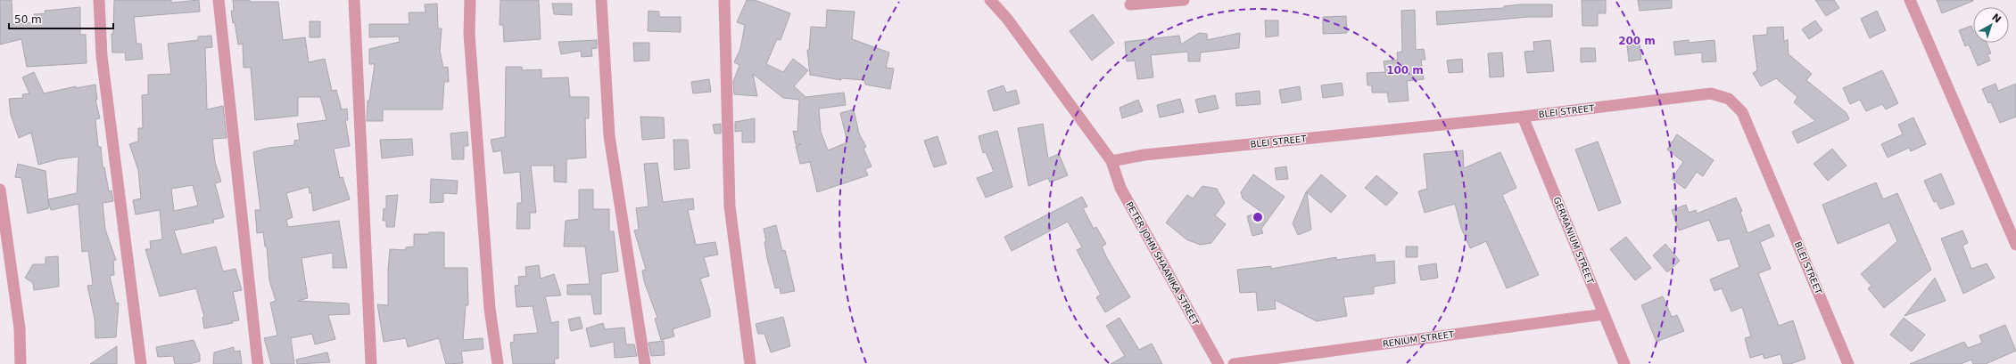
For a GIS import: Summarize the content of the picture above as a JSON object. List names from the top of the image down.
{
  "streets": {
    "street": [
      "BLEI STREET",
      "GERMANIUM STREET",
      "PETER JOHN SHAANIKA STREET",
      "RENIUM STREET"
    ]
  },
  "crossings": [
    ["BLEI STREET", "GERMANIUM STREET"],
    ["BLEI STREET", "PETER JOHN SHAANIKA STREET"],
    ["GERMANIUM STREET", "RENIUM STREET"]
  ],
  "scale_bar": "50 m",
  "north": "top right",
  "rings": ["200 m", "100 m"]
}
